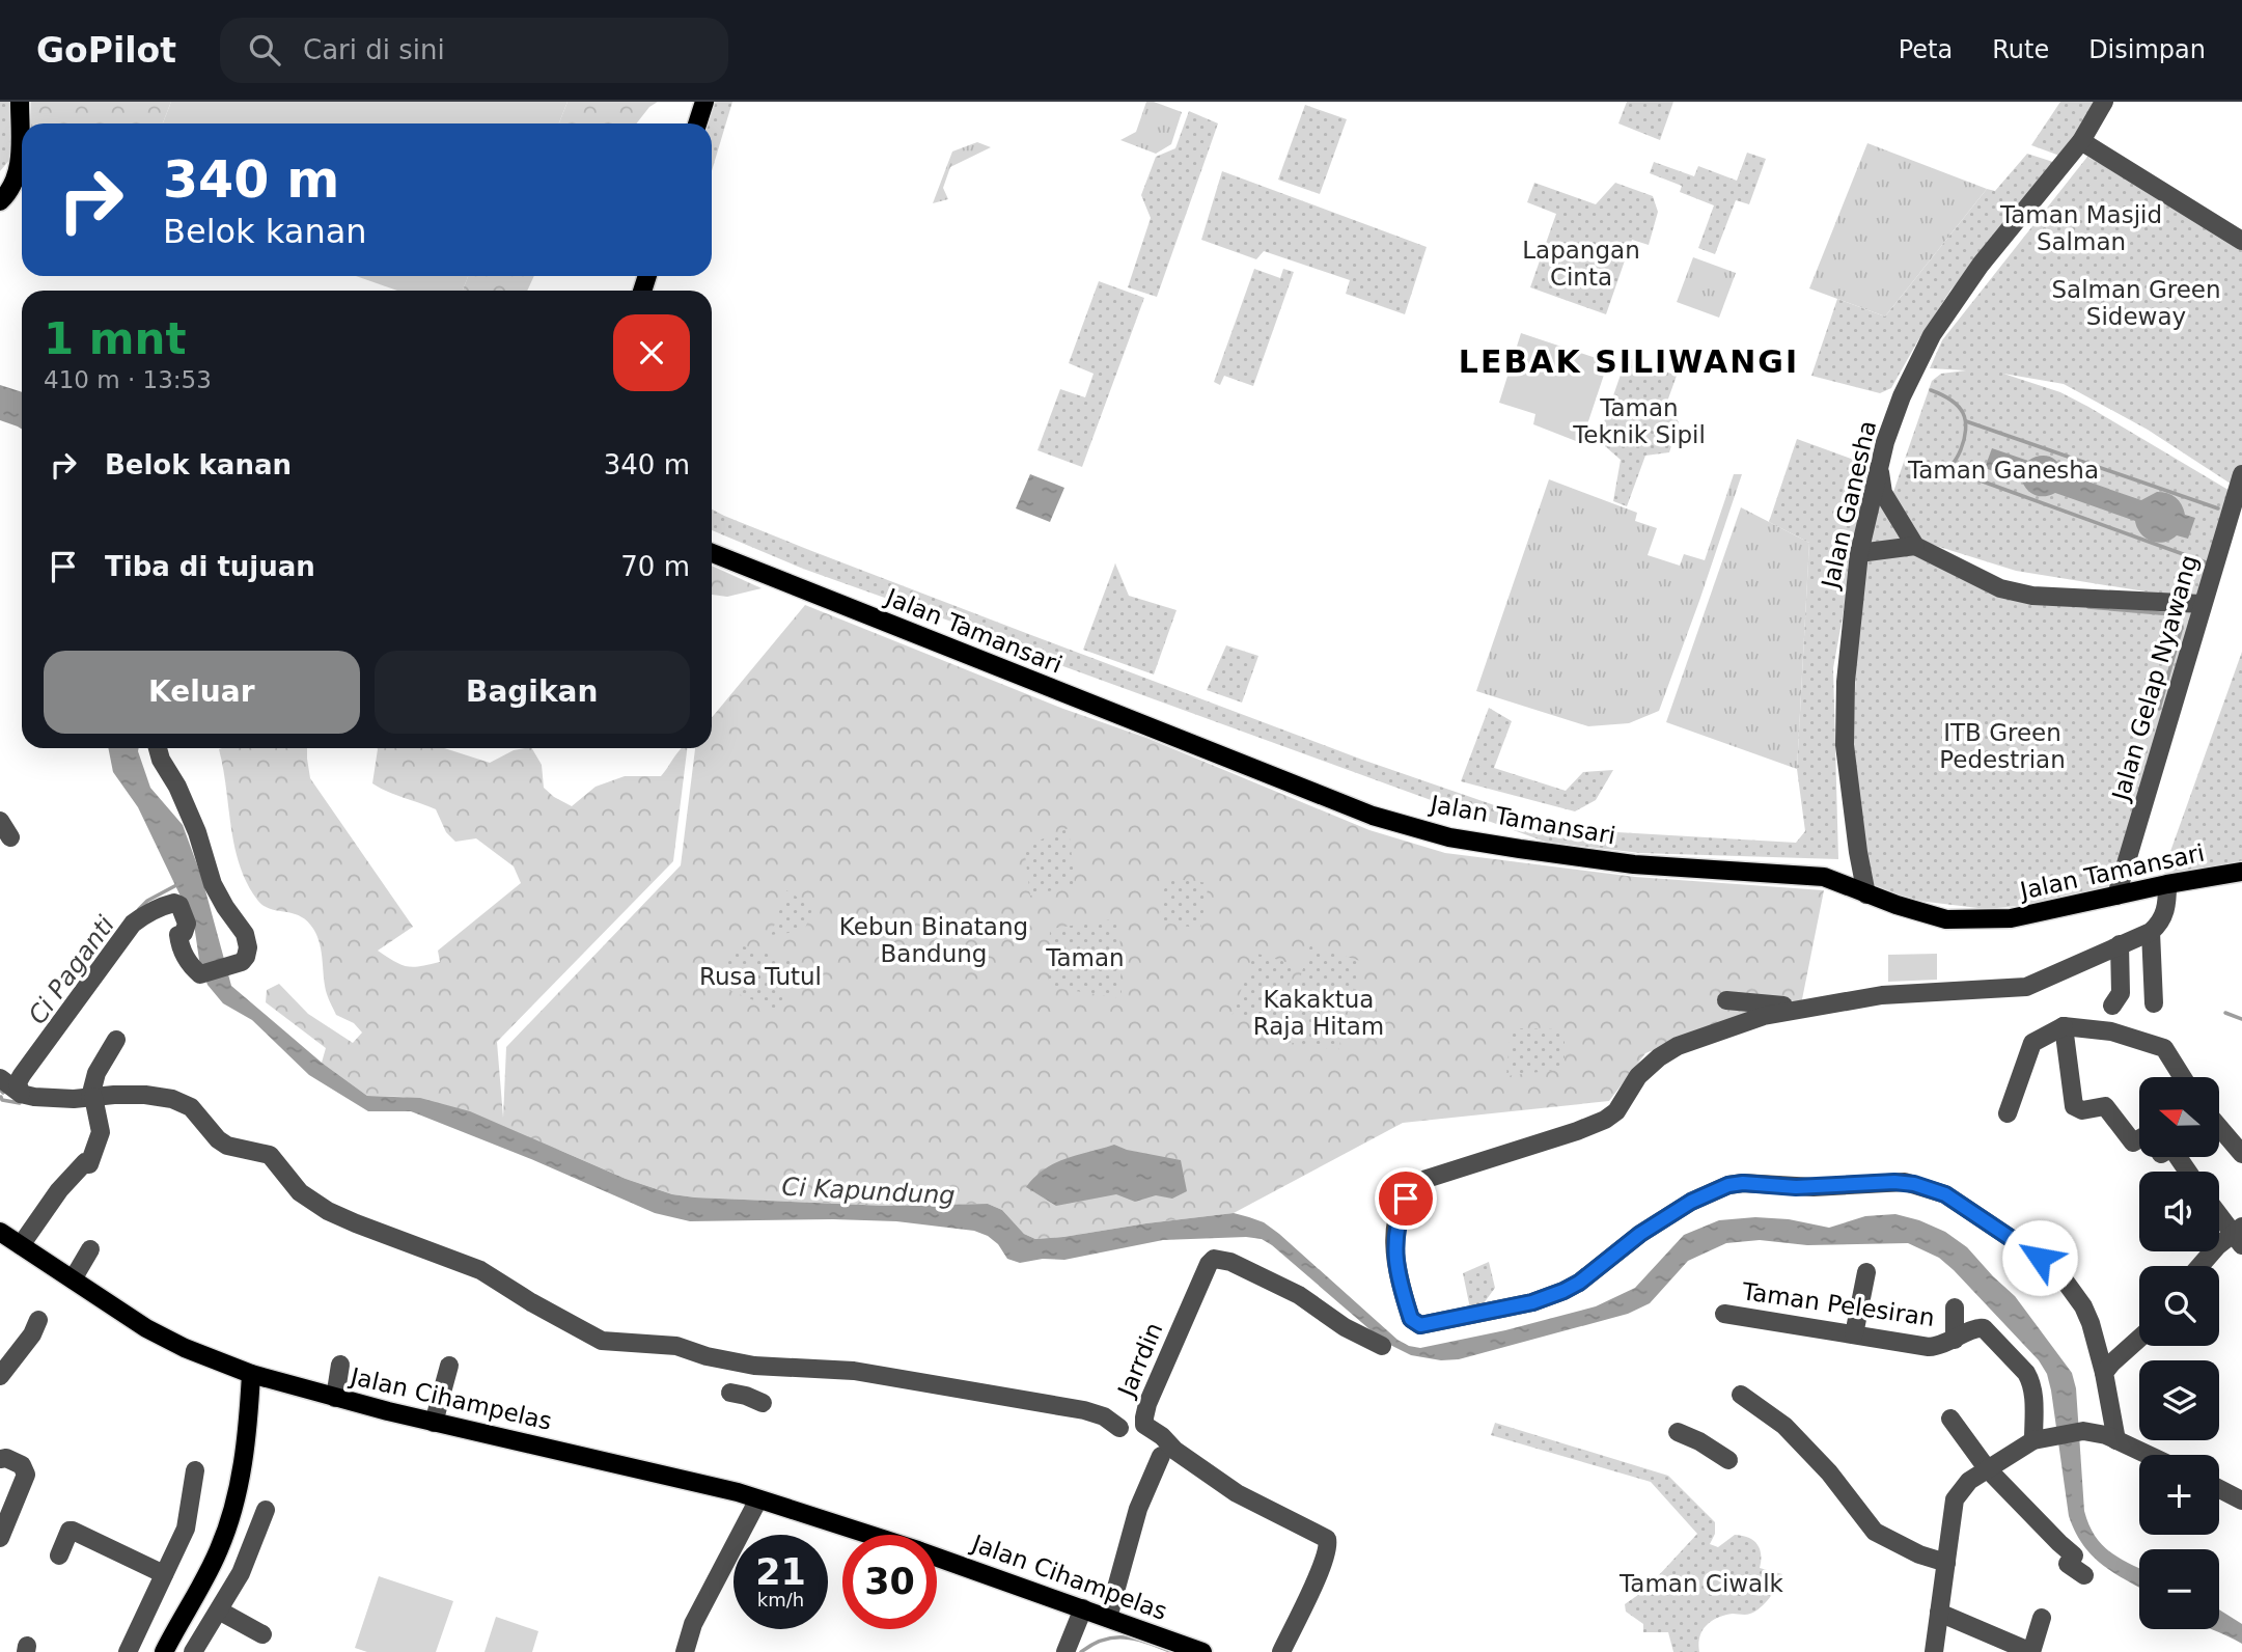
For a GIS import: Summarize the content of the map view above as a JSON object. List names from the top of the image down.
{
  "streets": {
    "main road": ["Jalan Tamansari", "Jalan Cihampelas"],
    "street": [
      "Jalan Ganesha",
      "Jalan Gelap Nyawang",
      "Taman Pelesiran",
      "Jarrdin"
    ]
  },
  "crossings": [
    ["Jalan Ganesha", "Jalan Tamansari"],
    ["Jalan Tamansari", "Jalan Gelap Nyawang"]
  ],
  "districts": ["LEBAK SILIWANGI"],
  "water": ["Ci Paganti", "Ci Kapundung"],
  "parks": [
    "Taman Masjid Salman",
    "Lapangan Cinta",
    "Salman Green Sideway",
    "Taman Teknik Sipil",
    "Taman Ganesha",
    "ITB Green Pedestrian",
    "Kebun Binatang Bandung",
    "Taman",
    "Rusa Tutul",
    "Kakaktua Raja Hitam",
    "Taman Ciwalk"
  ],
  "north": "left",
  "page": {
    "header": "GoPilot",
    "search": "Cari di sini",
    "nav": ["Peta", "Rute", "Disimpan"],
    "turn": ["340 m", "Belok kanan"],
    "heading": ["1 mnt", "410 m · 13:53"],
    "list": [
      {
        "name": "Belok kanan",
        "value": "340 m"
      },
      {
        "name": "Tiba di tujuan",
        "value": "70 m"
      }
    ],
    "buttons": ["Keluar", "Bagikan"],
    "map_buttons": ["+", "−"],
    "speed": "21 km/h",
    "limit": "30"
  }
}
